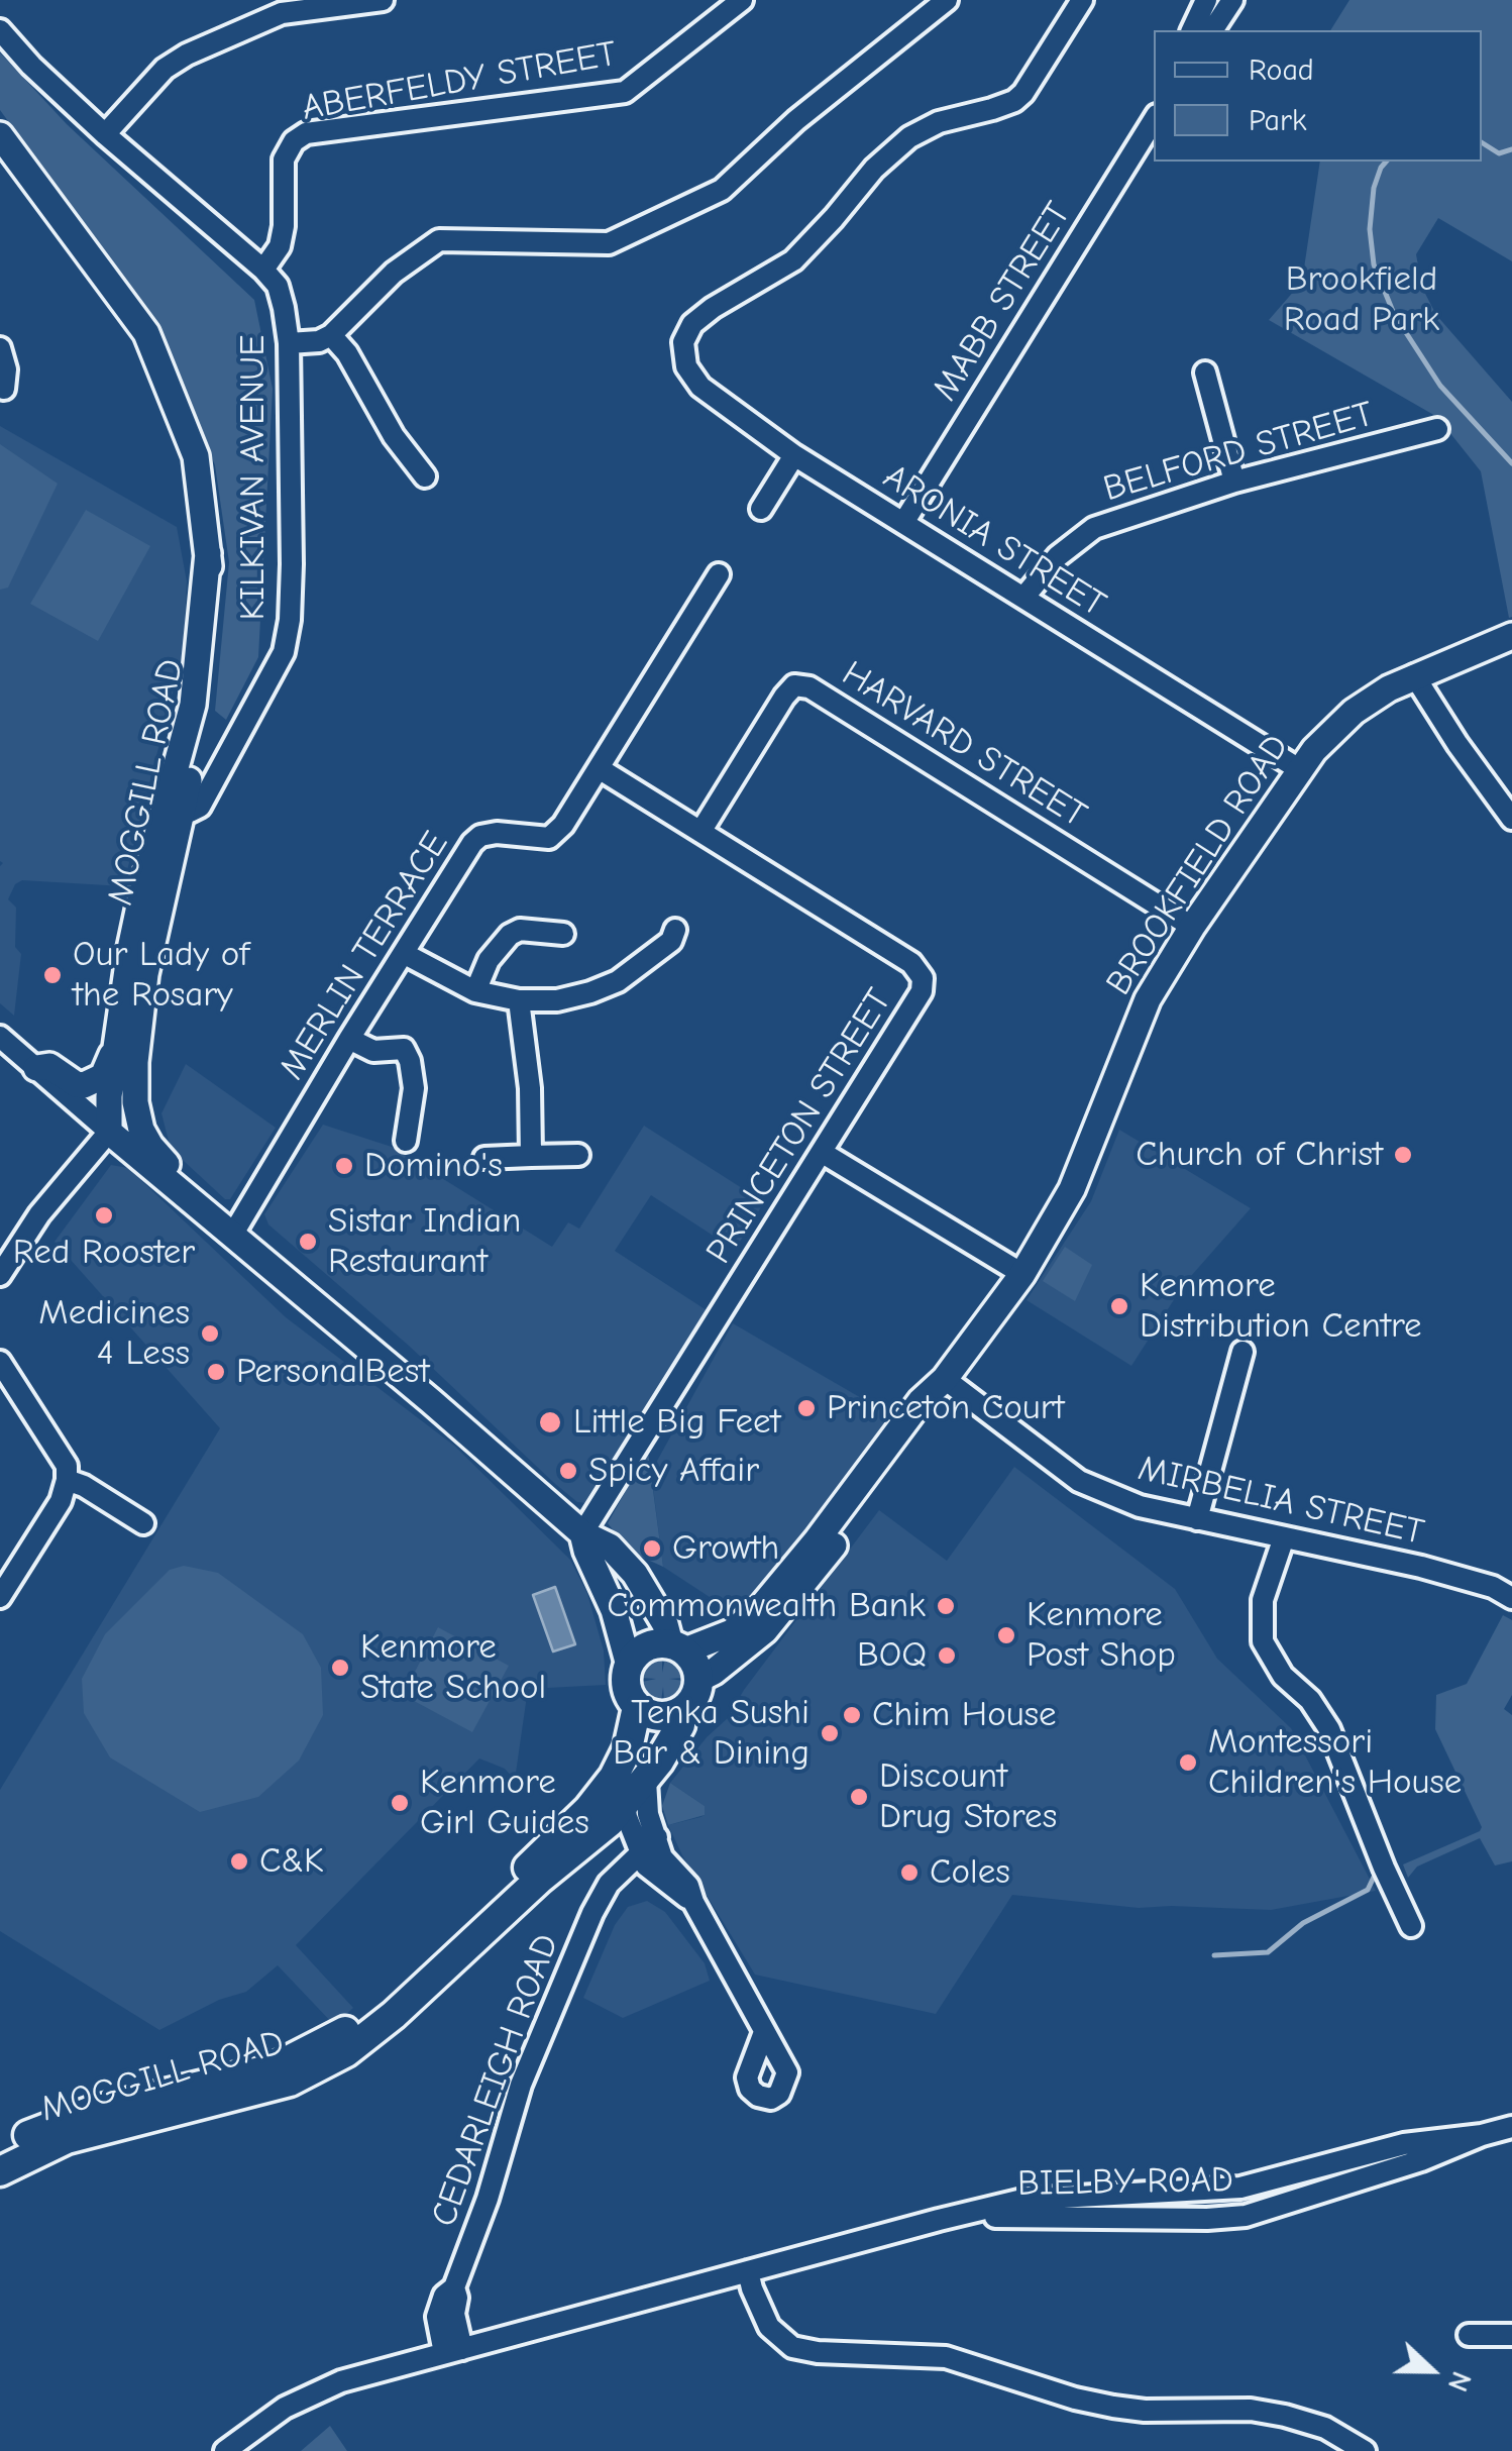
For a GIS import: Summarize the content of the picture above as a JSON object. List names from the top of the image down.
{
  "streets": {
    "highway": ["MOGGILL ROAD"],
    "main road": ["BROOKFIELD ROAD"],
    "street": [
      "ABERFELDY STREET",
      "MABB STREET",
      "BELFORD STREET",
      "KILKIVAN AVENUE",
      "ARONIA STREET",
      "HARVARD STREET",
      "MERLIN TERRACE",
      "PRINCETON STREET",
      "MIRBELIA STREET",
      "CEDARLEIGH ROAD",
      "BIELBY ROAD"
    ]
  },
  "crossings": [
    ["ABERFELDY STREET", "KILKIVAN AVENUE"],
    ["MABB STREET", "ARONIA STREET"],
    ["BELFORD STREET", "ARONIA STREET"],
    ["KILKIVAN AVENUE", "MOGGILL ROAD"],
    ["ARONIA STREET", "BROOKFIELD ROAD"],
    ["HARVARD STREET", "BROOKFIELD ROAD"],
    ["HARVARD STREET", "PRINCETON STREET"],
    ["MOGGILL ROAD", "BROOKFIELD ROAD"],
    ["MOGGILL ROAD", "MERLIN TERRACE"],
    ["MOGGILL ROAD", "PRINCETON STREET"],
    ["BROOKFIELD ROAD", "MIRBELIA STREET"],
    ["MERLIN TERRACE", "PRINCETON STREET"],
    ["CEDARLEIGH ROAD", "BIELBY ROAD"]
  ],
  "parks": ["Brookfield Road Park"],
  "places": [
    "Our Lady of the Rosary",
    "Church of Christ",
    "Domino's",
    "Red Rooster",
    "Sistar Indian Restaurant",
    "Kenmore Distribution Centre",
    "Medicines 4 Less",
    "PersonalBest",
    "Princeton Court",
    "Little Big Feet",
    "Spicy Affair",
    "Growth",
    "Commonwealth Bank",
    "Kenmore Post Shop",
    "BOQ",
    "Kenmore State School",
    "Chim House",
    "Tenka Sushi Bar & Dining",
    "Montessori Children's House",
    "Discount Drug Stores",
    "Kenmore Girl Guides",
    "C&K",
    "Coles"
  ],
  "legend": ["Road", "Park"],
  "north": "right"
}
